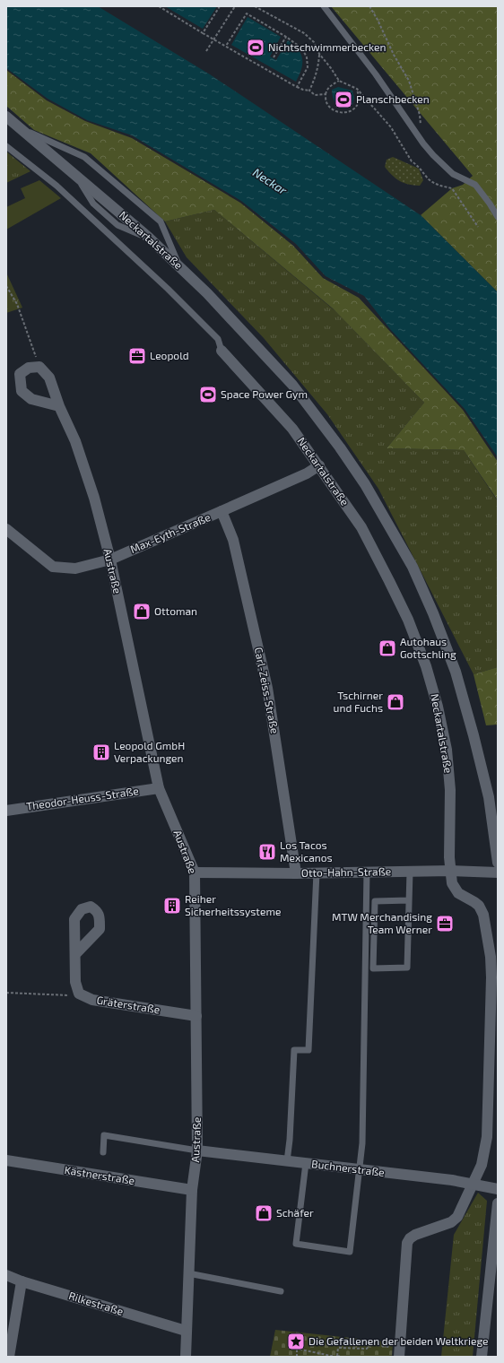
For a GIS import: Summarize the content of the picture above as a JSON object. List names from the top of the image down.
{
  "streets": {
    "street": [
      "Neckartalstraße",
      "Max-Eyth-Straße",
      "Austraße",
      "Carl-Zeiss-Straße",
      "Theodor-Heuss-Straße",
      "Otto-Hahn-Straße",
      "Gräterstraße",
      "Buchnerstraße",
      "Kästnerstraße",
      "Rilkestraße"
    ]
  },
  "crossings": [
    ["Neckartalstraße", "Max-Eyth-Straße"],
    ["Neckartalstraße", "Otto-Hahn-Straße"],
    ["Neckartalstraße", "Buchnerstraße"],
    ["Max-Eyth-Straße", "Austraße"],
    ["Max-Eyth-Straße", "Carl-Zeiss-Straße"],
    ["Austraße", "Theodor-Heuss-Straße"],
    ["Austraße", "Otto-Hahn-Straße"],
    ["Austraße", "Gräterstraße"],
    ["Austraße", "Buchnerstraße"],
    ["Austraße", "Kästnerstraße"],
    ["Austraße", "Rilkestraße"],
    ["Carl-Zeiss-Straße", "Otto-Hahn-Straße"]
  ],
  "water": ["Neckar"],
  "places": {
    "sports": ["Nichtschwimmerbecken", "Planschbecken", "Space Power Gym"],
    "office": ["Leopold", "MTW Merchandising Team Werner"],
    "shop": [
      "Ottoman",
      "Autohaus Gottschling",
      "Tschirner und Fuchs",
      "Schäfer"
    ],
    "building": ["Leopold GmbH Verpackungen", "Reiher Sicherheitssysteme"],
    "restaurant": ["Los Tacos Mexicanos"],
    "place": ["Die Gefallenen der beiden Weltkriege"]
  }
}
